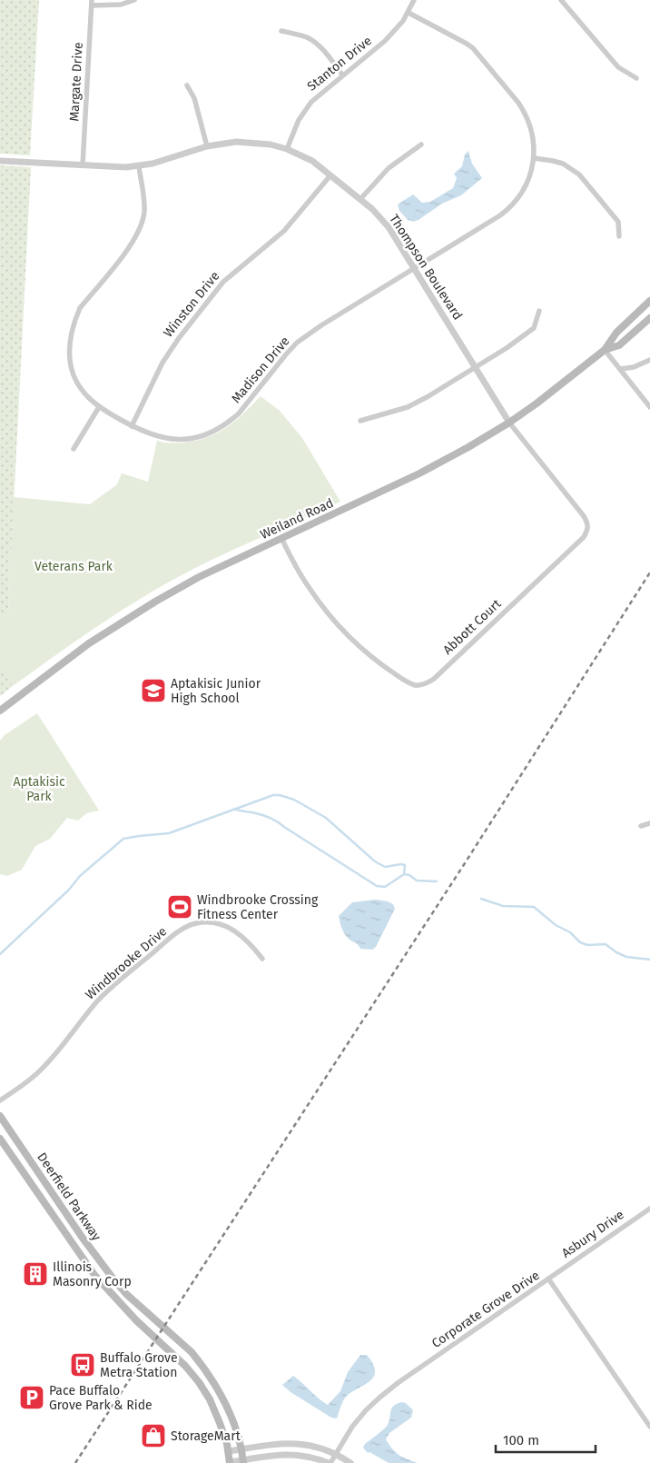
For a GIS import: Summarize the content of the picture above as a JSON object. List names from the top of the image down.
{
  "streets": {
    "main road": ["Weiland Road", "Deerfield Parkway"],
    "street": [
      "Stanton Drive",
      "Margate Drive",
      "Thompson Boulevard",
      "Winston Drive",
      "Madison Drive",
      "Abbott Court",
      "Windbrooke Drive",
      "Asbury Drive",
      "Corporate Grove Drive"
    ]
  },
  "crossings": [
    ["Stanton Drive", "Thompson Boulevard"],
    ["Stanton Drive", "Madison Drive"],
    ["Margate Drive", "Thompson Boulevard"],
    ["Thompson Boulevard", "Winston Drive"],
    ["Thompson Boulevard", "Madison Drive"],
    ["Thompson Boulevard", "Weiland Road"],
    ["Thompson Boulevard", "Abbott Court"],
    ["Winston Drive", "Madison Drive"],
    ["Weiland Road", "Abbott Court"],
    ["Asbury Drive", "Corporate Grove Drive"]
  ],
  "parks": ["Veterans Park", "Aptakisic Park"],
  "places": {
    "school or university": ["Aptakisic Junior High School"],
    "sports": ["Windbrooke Crossing Fitness Center"],
    "building": ["Illinois Masonry Corp"],
    "bus stop": ["Buffalo Grove Metra Station"],
    "parking": ["Pace Buffalo Grove Park & Ride"],
    "shop": ["StorageMart"]
  },
  "scale_bar": "100 m"
}
